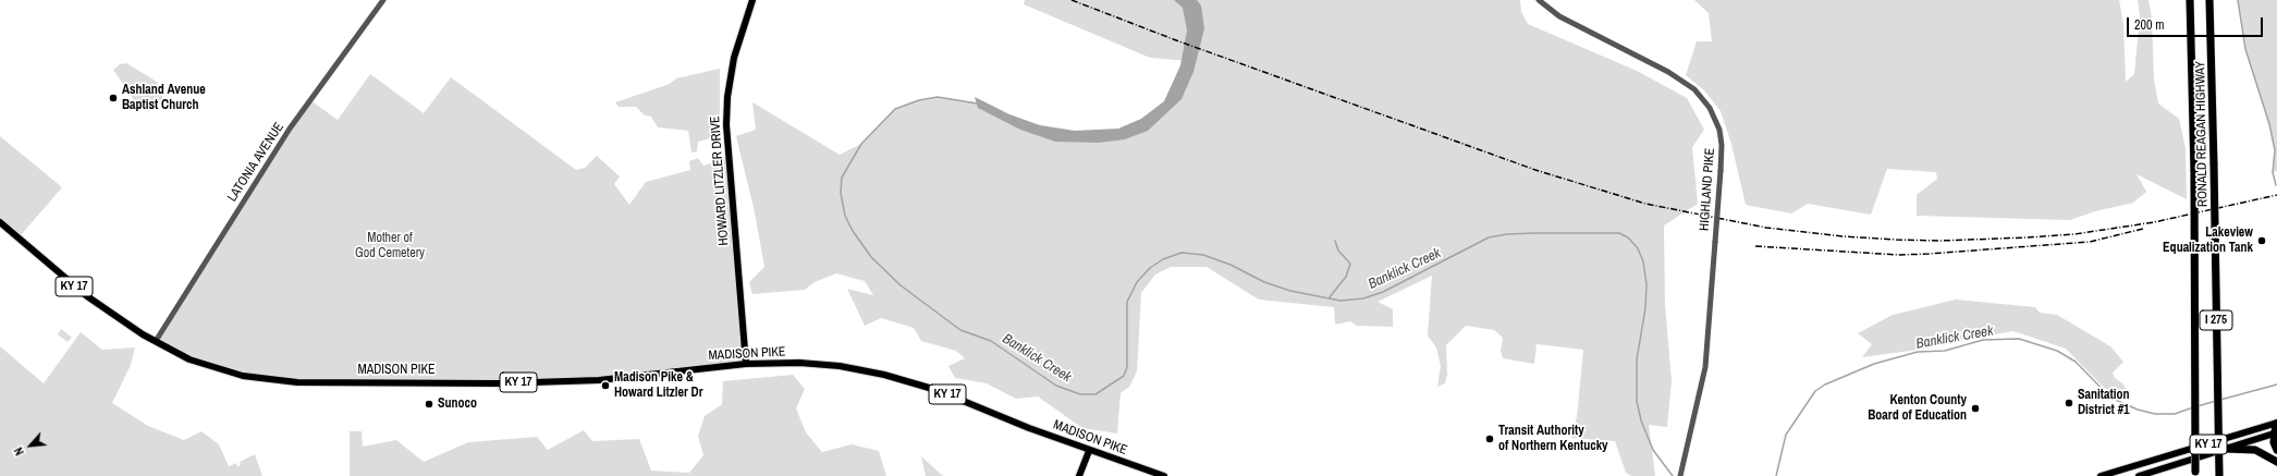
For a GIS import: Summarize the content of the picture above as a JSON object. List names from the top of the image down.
{
  "streets": {
    "highway": ["RONALD REAGAN HIGHWAY", "I 275"],
    "main road": ["HOWARD LITZLER DRIVE", "KY 17", "MADISON PIKE"],
    "street": ["LATONIA AVENUE", "HIGHLAND PIKE"]
  },
  "crossings": [
    ["LATONIA AVENUE", "KY 17"],
    ["LATONIA AVENUE", "MADISON PIKE"],
    ["HOWARD LITZLER DRIVE", "MADISON PIKE"],
    ["KY 17", "MADISON PIKE"]
  ],
  "water": ["Banklick Creek"],
  "parks": ["Mother of God Cemetery"],
  "places": [
    "Ashland Avenue Baptist Church",
    "Lakeview Equalization Tank",
    "Madison Pike & Howard Litzler Dr",
    "Sanitation District #1",
    "Sunoco",
    "Kenton County Board of Education",
    "Transit Authority of Northern Kentucky"
  ],
  "scale_bar": "200 m",
  "north": "bottom left"
}
